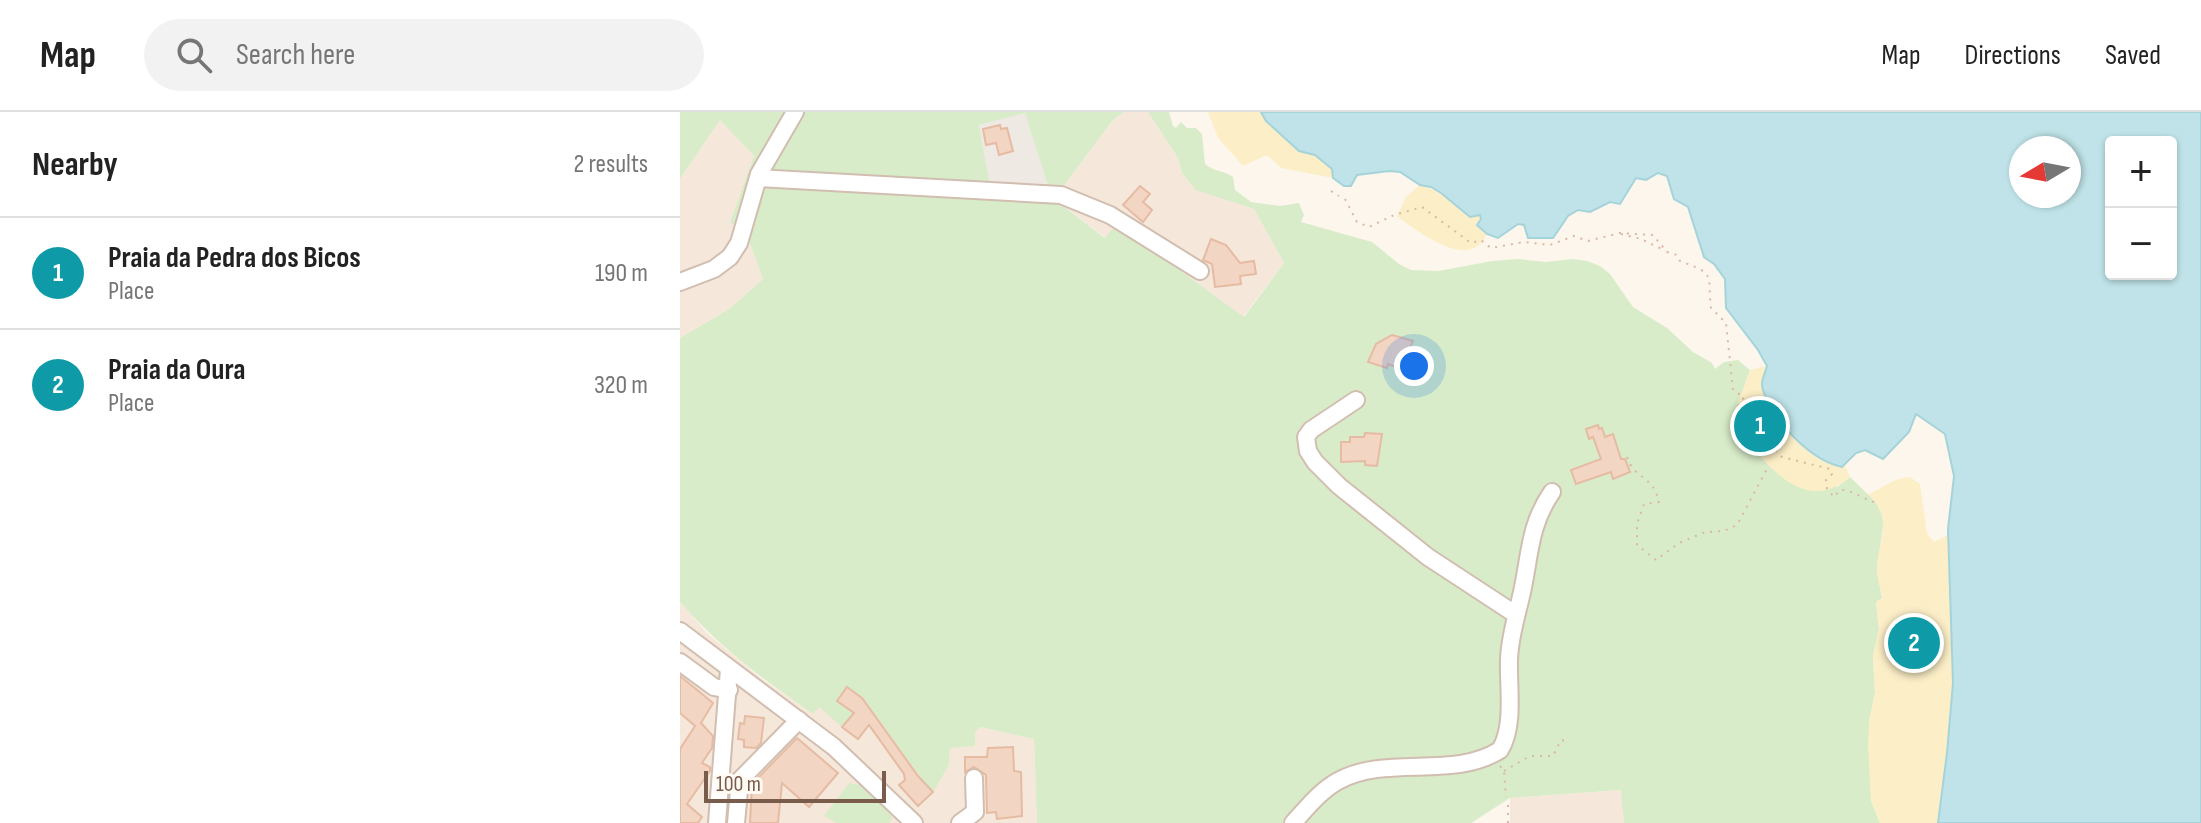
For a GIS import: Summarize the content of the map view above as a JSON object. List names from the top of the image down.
{
  "scale_bar": "100 m",
  "north": "left",
  "page": {
    "header": "Map",
    "search": "Search here",
    "nav": ["Map", "Directions", "Saved"],
    "heading": ["Nearby", "2 results"],
    "map_buttons": ["+", "−"],
    "list": [
      {
        "mark": "1",
        "name": "Praia da Pedra dos Bicos",
        "note": "Place",
        "value": "190 m"
      },
      {
        "mark": "2",
        "name": "Praia da Oura",
        "note": "Place",
        "value": "320 m"
      }
    ],
    "pins": ["1", "2"],
    "scale": "100 m"
  }
}
